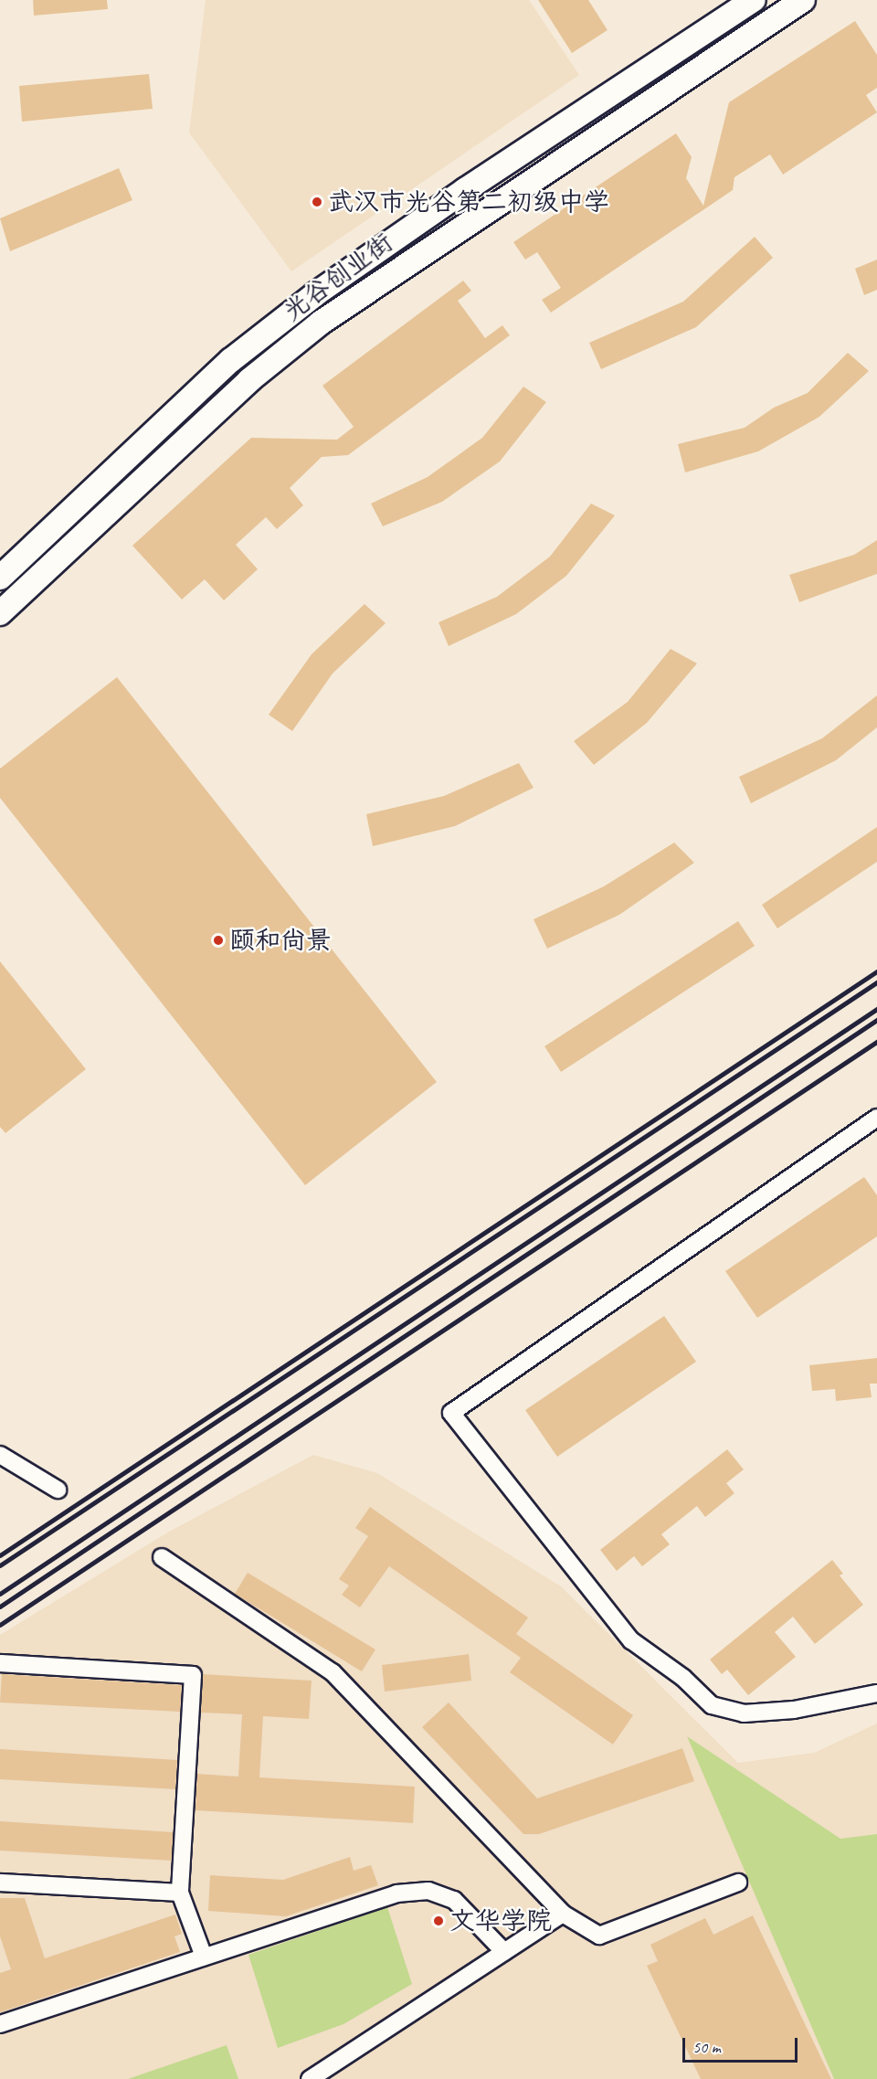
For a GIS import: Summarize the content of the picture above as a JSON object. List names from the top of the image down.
{
  "streets": {
    "main road": ["光谷创业街"]
  },
  "places": ["武汉市光谷第二初级中学", "颐和尚景", "文华学院"],
  "scale_bar": "50 m"
}
